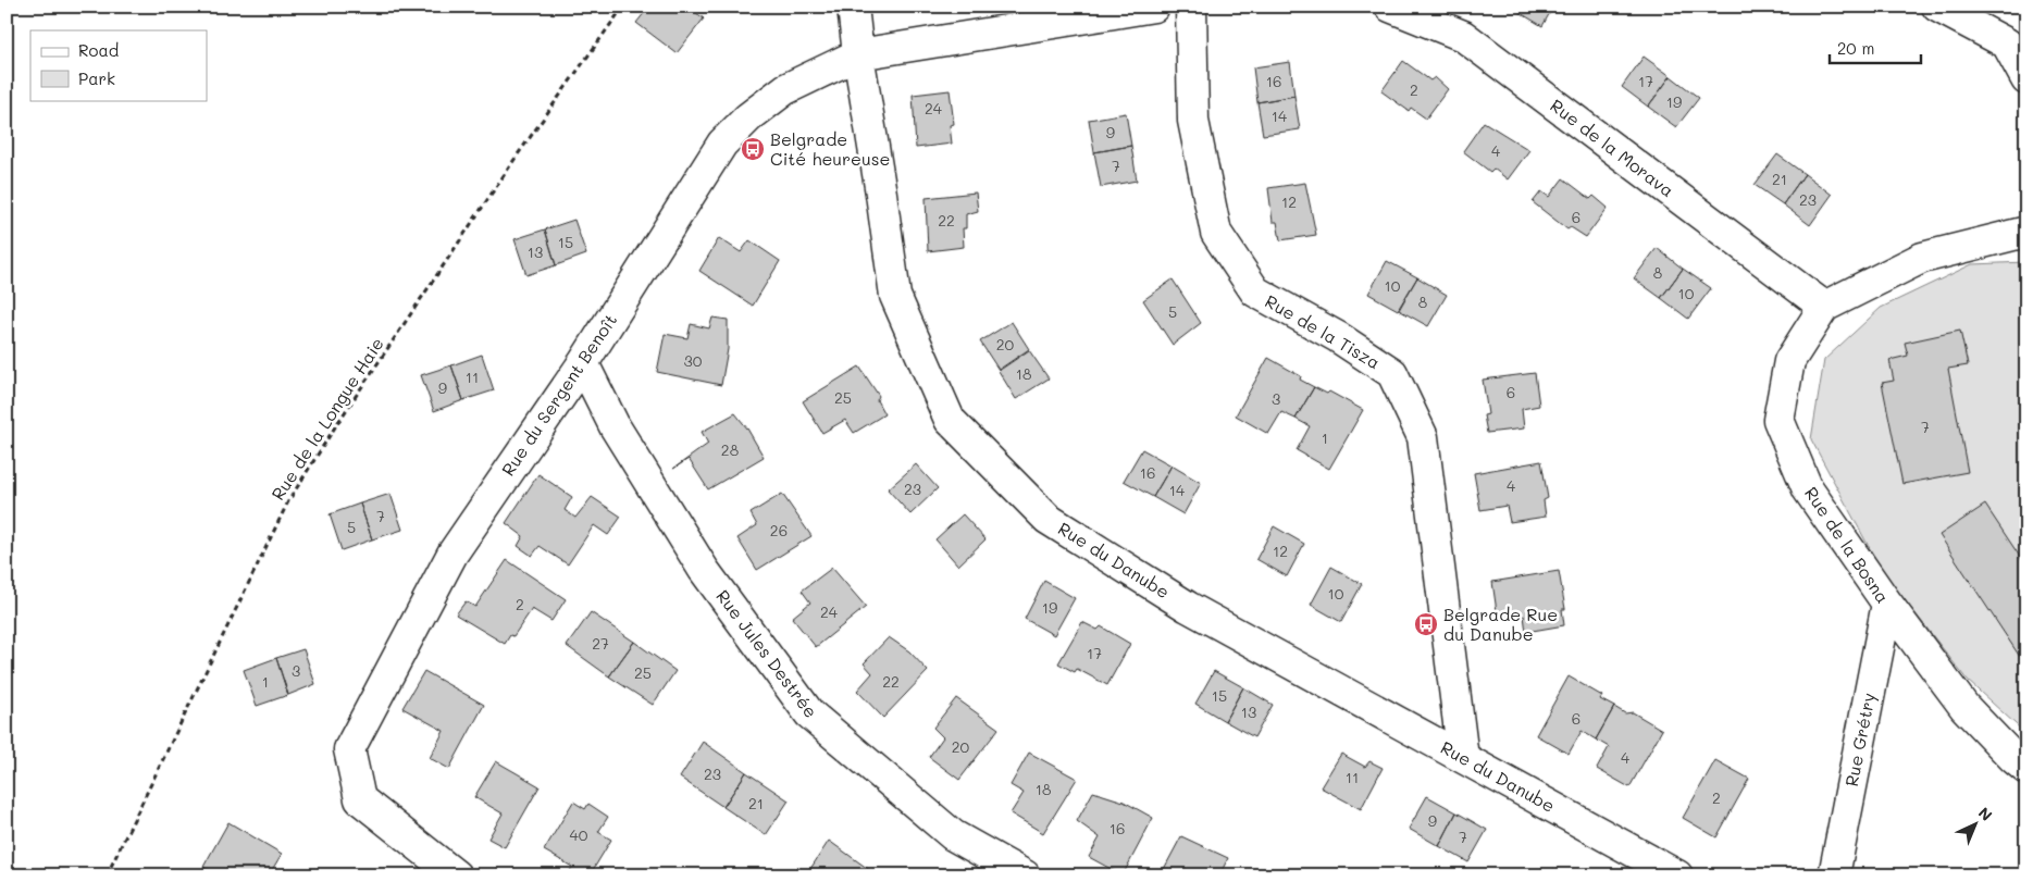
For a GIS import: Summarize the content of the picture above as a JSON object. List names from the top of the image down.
{
  "streets": {
    "street": [
      "Rue de la Morava",
      "Rue de la Tisza",
      "Rue du Sergent Benoît",
      "Rue de la Bosna",
      "Rue du Danube",
      "Rue Jules Destrée",
      "Rue Grétry"
    ],
    "path": ["Rue de la Longue Haie"]
  },
  "crossings": [
    ["Rue de la Morava", "Rue de la Bosna"],
    ["Rue de la Tisza", "Rue du Danube"],
    ["Rue du Sergent Benoît", "Rue du Danube"],
    ["Rue du Sergent Benoît", "Rue Jules Destrée"],
    ["Rue de la Bosna", "Rue Grétry"]
  ],
  "places": {
    "bus stop": ["Belgrade Cité heureuse", "Belgrade Rue du Danube"]
  },
  "house_numbers": [
    "16",
    "17",
    "2",
    "19",
    "24",
    "14",
    "9",
    "4",
    "7",
    "21",
    "23",
    "12",
    "6",
    "22",
    "15",
    "13",
    "8",
    "10",
    "10",
    "8",
    "5",
    "20",
    "30",
    "18",
    "11",
    "9",
    "6",
    "25",
    "3",
    "7",
    "1",
    "28",
    "16",
    "4",
    "23",
    "14",
    "7",
    "5",
    "26",
    "12",
    "10",
    "2",
    "19",
    "24",
    "27",
    "17",
    "3",
    "25",
    "1",
    "22",
    "15",
    "13",
    "6",
    "20",
    "4",
    "23",
    "11",
    "18",
    "2",
    "21",
    "9",
    "16",
    "40",
    "7"
  ],
  "legend": ["Road", "Park"],
  "scale_bar": "20 m",
  "north": "top right"
}
